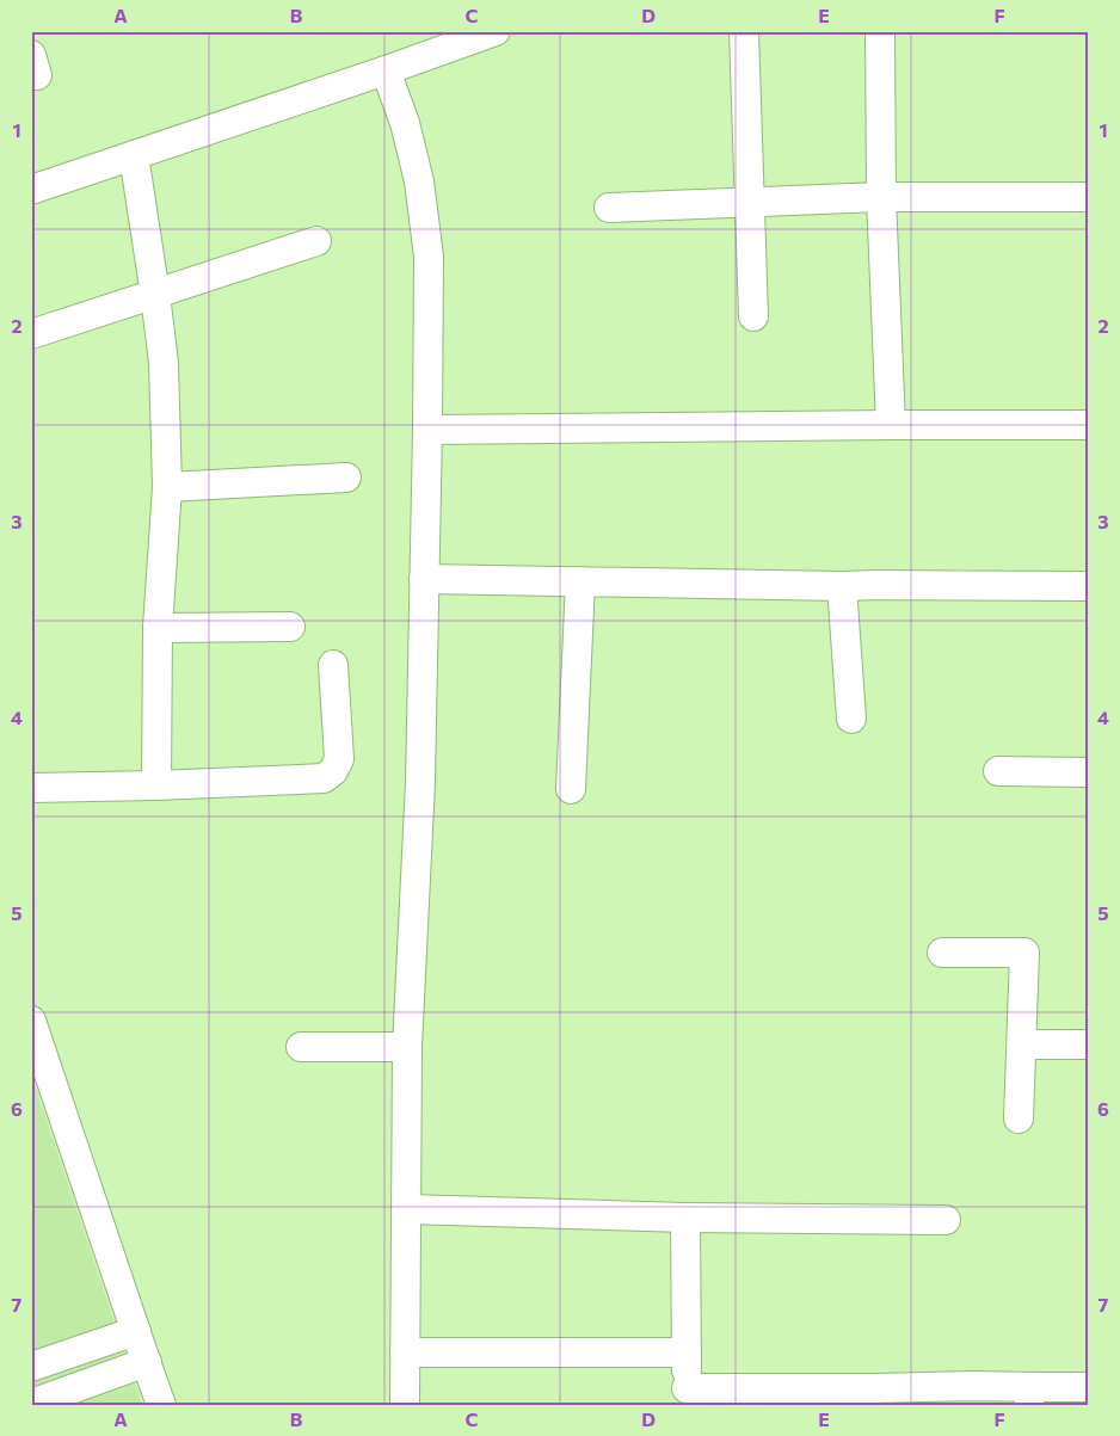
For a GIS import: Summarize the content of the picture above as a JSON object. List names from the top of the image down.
{
  "grid": {
    "columns": [
      "A",
      "B",
      "C",
      "D",
      "E",
      "F"
    ],
    "rows": [
      "1",
      "2",
      "3",
      "4",
      "5",
      "6",
      "7"
    ]
  }
}
